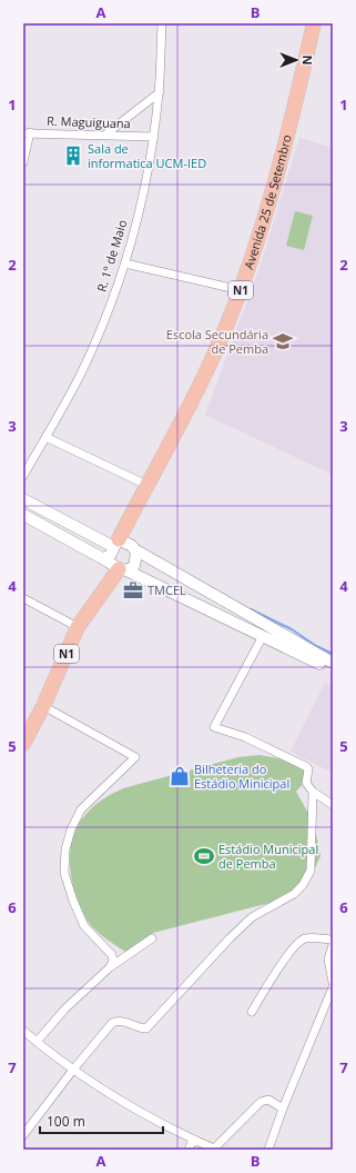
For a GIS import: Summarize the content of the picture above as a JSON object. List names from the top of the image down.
{
  "streets": {
    "highway": ["Avenida 25 de Setembro", "N1"],
    "street": ["R. Maguiguana", "R. 1º de Maio"]
  },
  "crossings": [
    ["R. Maguiguana", "R. 1º de Maio"]
  ],
  "places": {
    "building": ["Sala de informatica UCM-IED"],
    "school or university": ["Escola Secundária de Pemba"],
    "office": ["TMCEL"],
    "shop": ["Bilheteria do Estádio Minicipal"],
    "sports": ["Estádio Municipal de Pemba"]
  },
  "scale_bar": "100 m",
  "north": "right",
  "grid": {
    "columns": ["A", "B"],
    "rows": [
      "1",
      "2",
      "3",
      "4",
      "5",
      "6",
      "7"
    ]
  }
}
